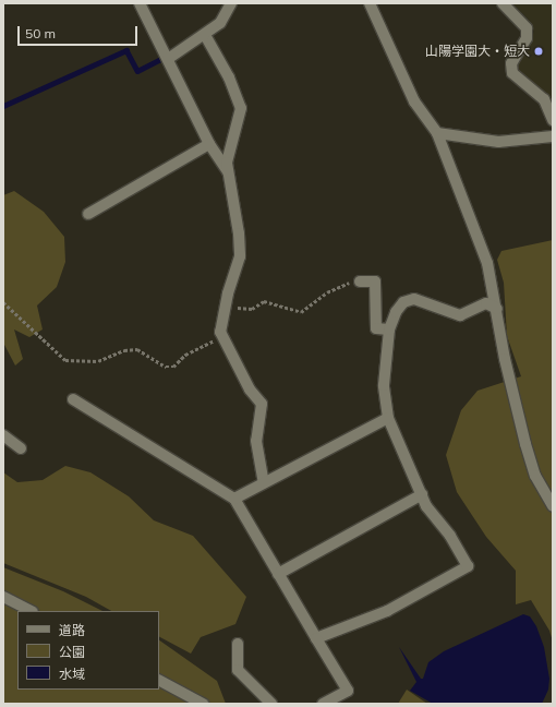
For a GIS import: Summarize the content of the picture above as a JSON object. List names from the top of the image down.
{
  "places": ["山陽学園大・短大"],
  "legend": ["道路", "公園", "水域"],
  "scale_bar": "50 m"
}
